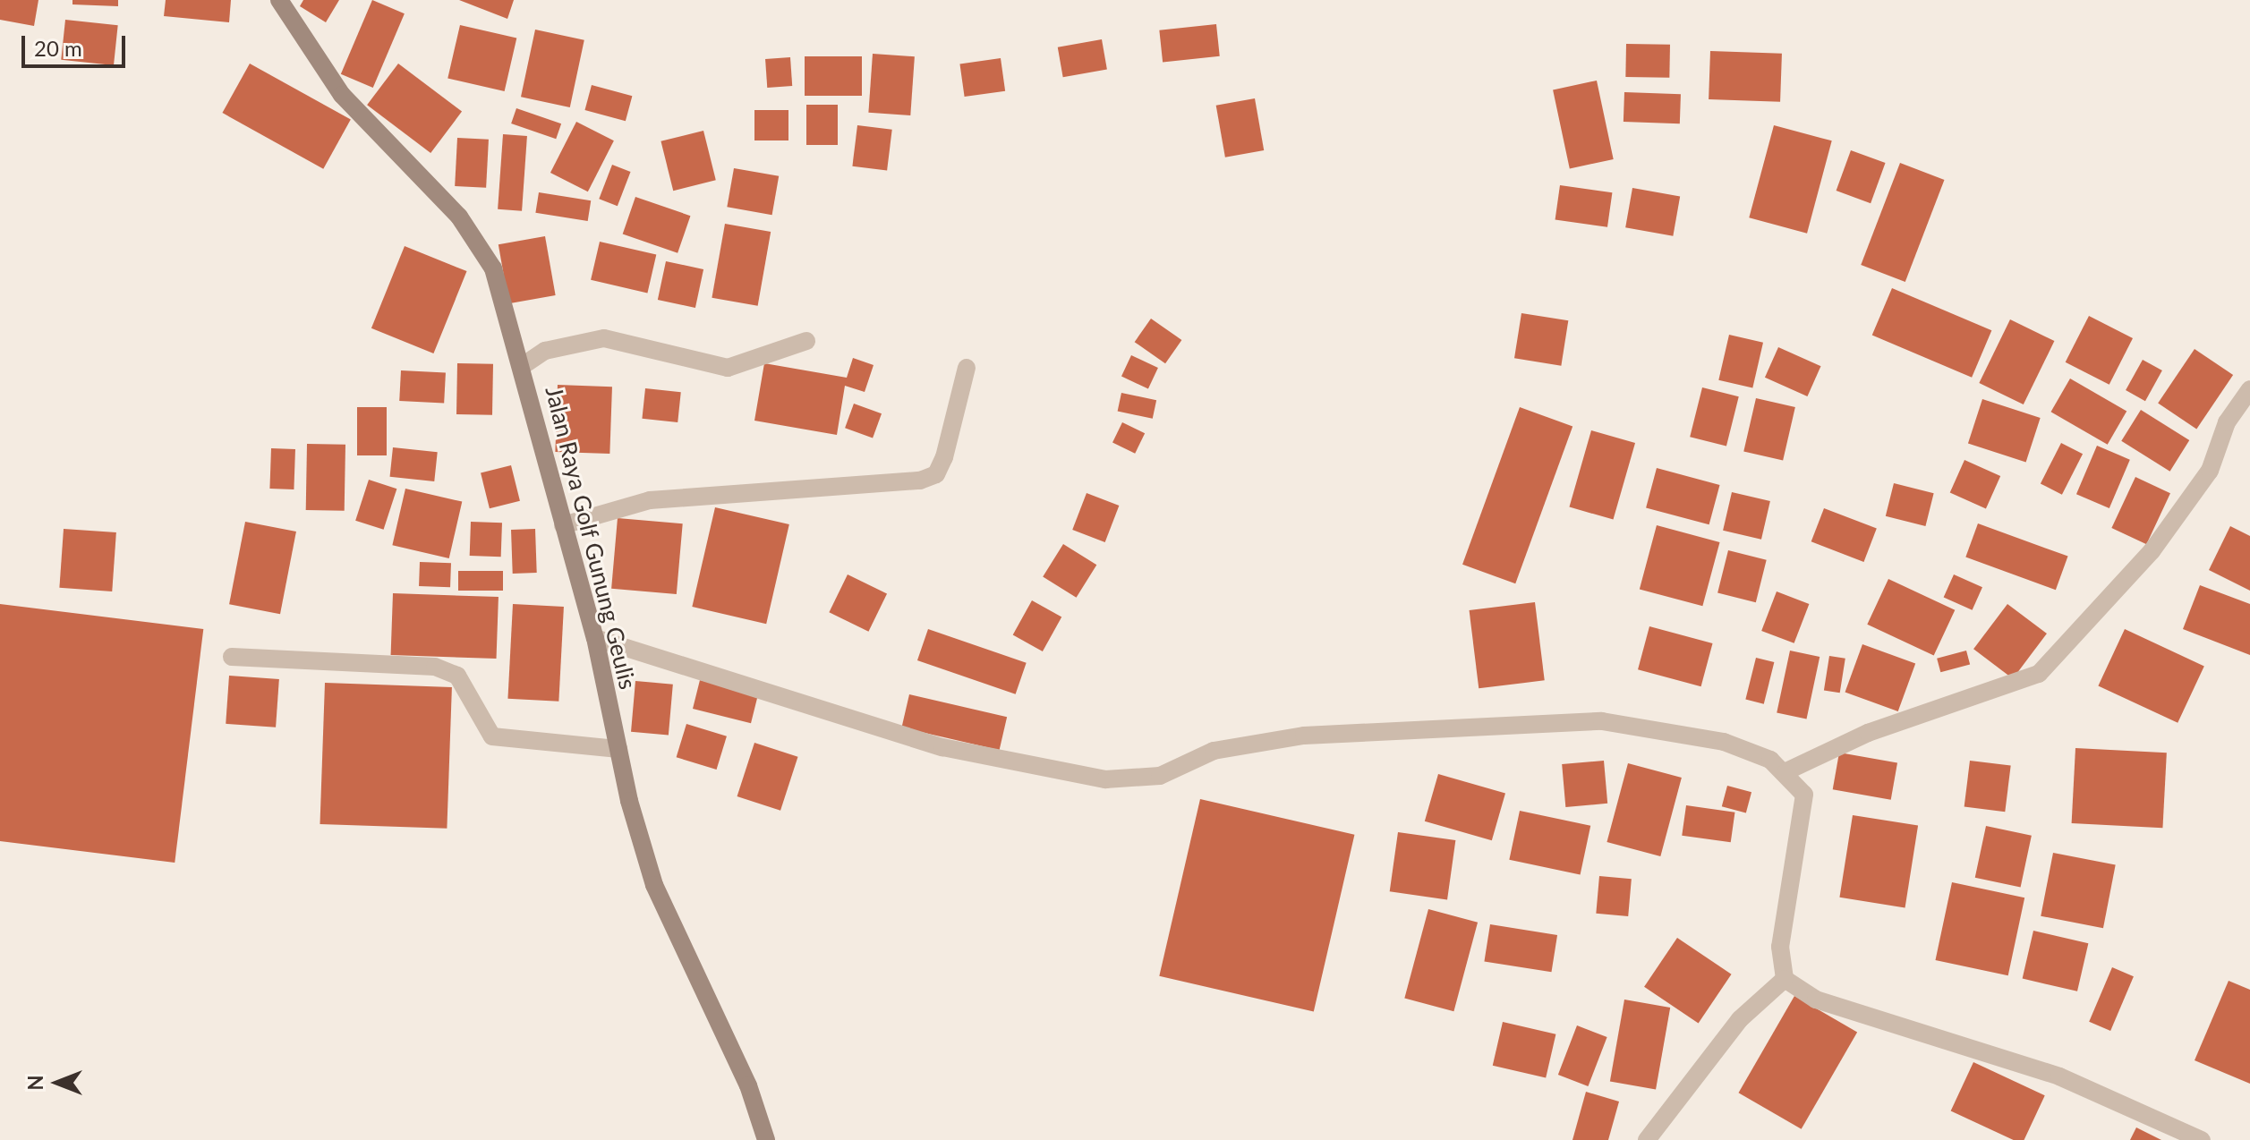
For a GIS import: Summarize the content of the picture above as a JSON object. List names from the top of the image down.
{
  "streets": {
    "main road": ["Jalan Raya Golf Gunung Geulis"]
  },
  "scale_bar": "20 m",
  "north": "left"
}
